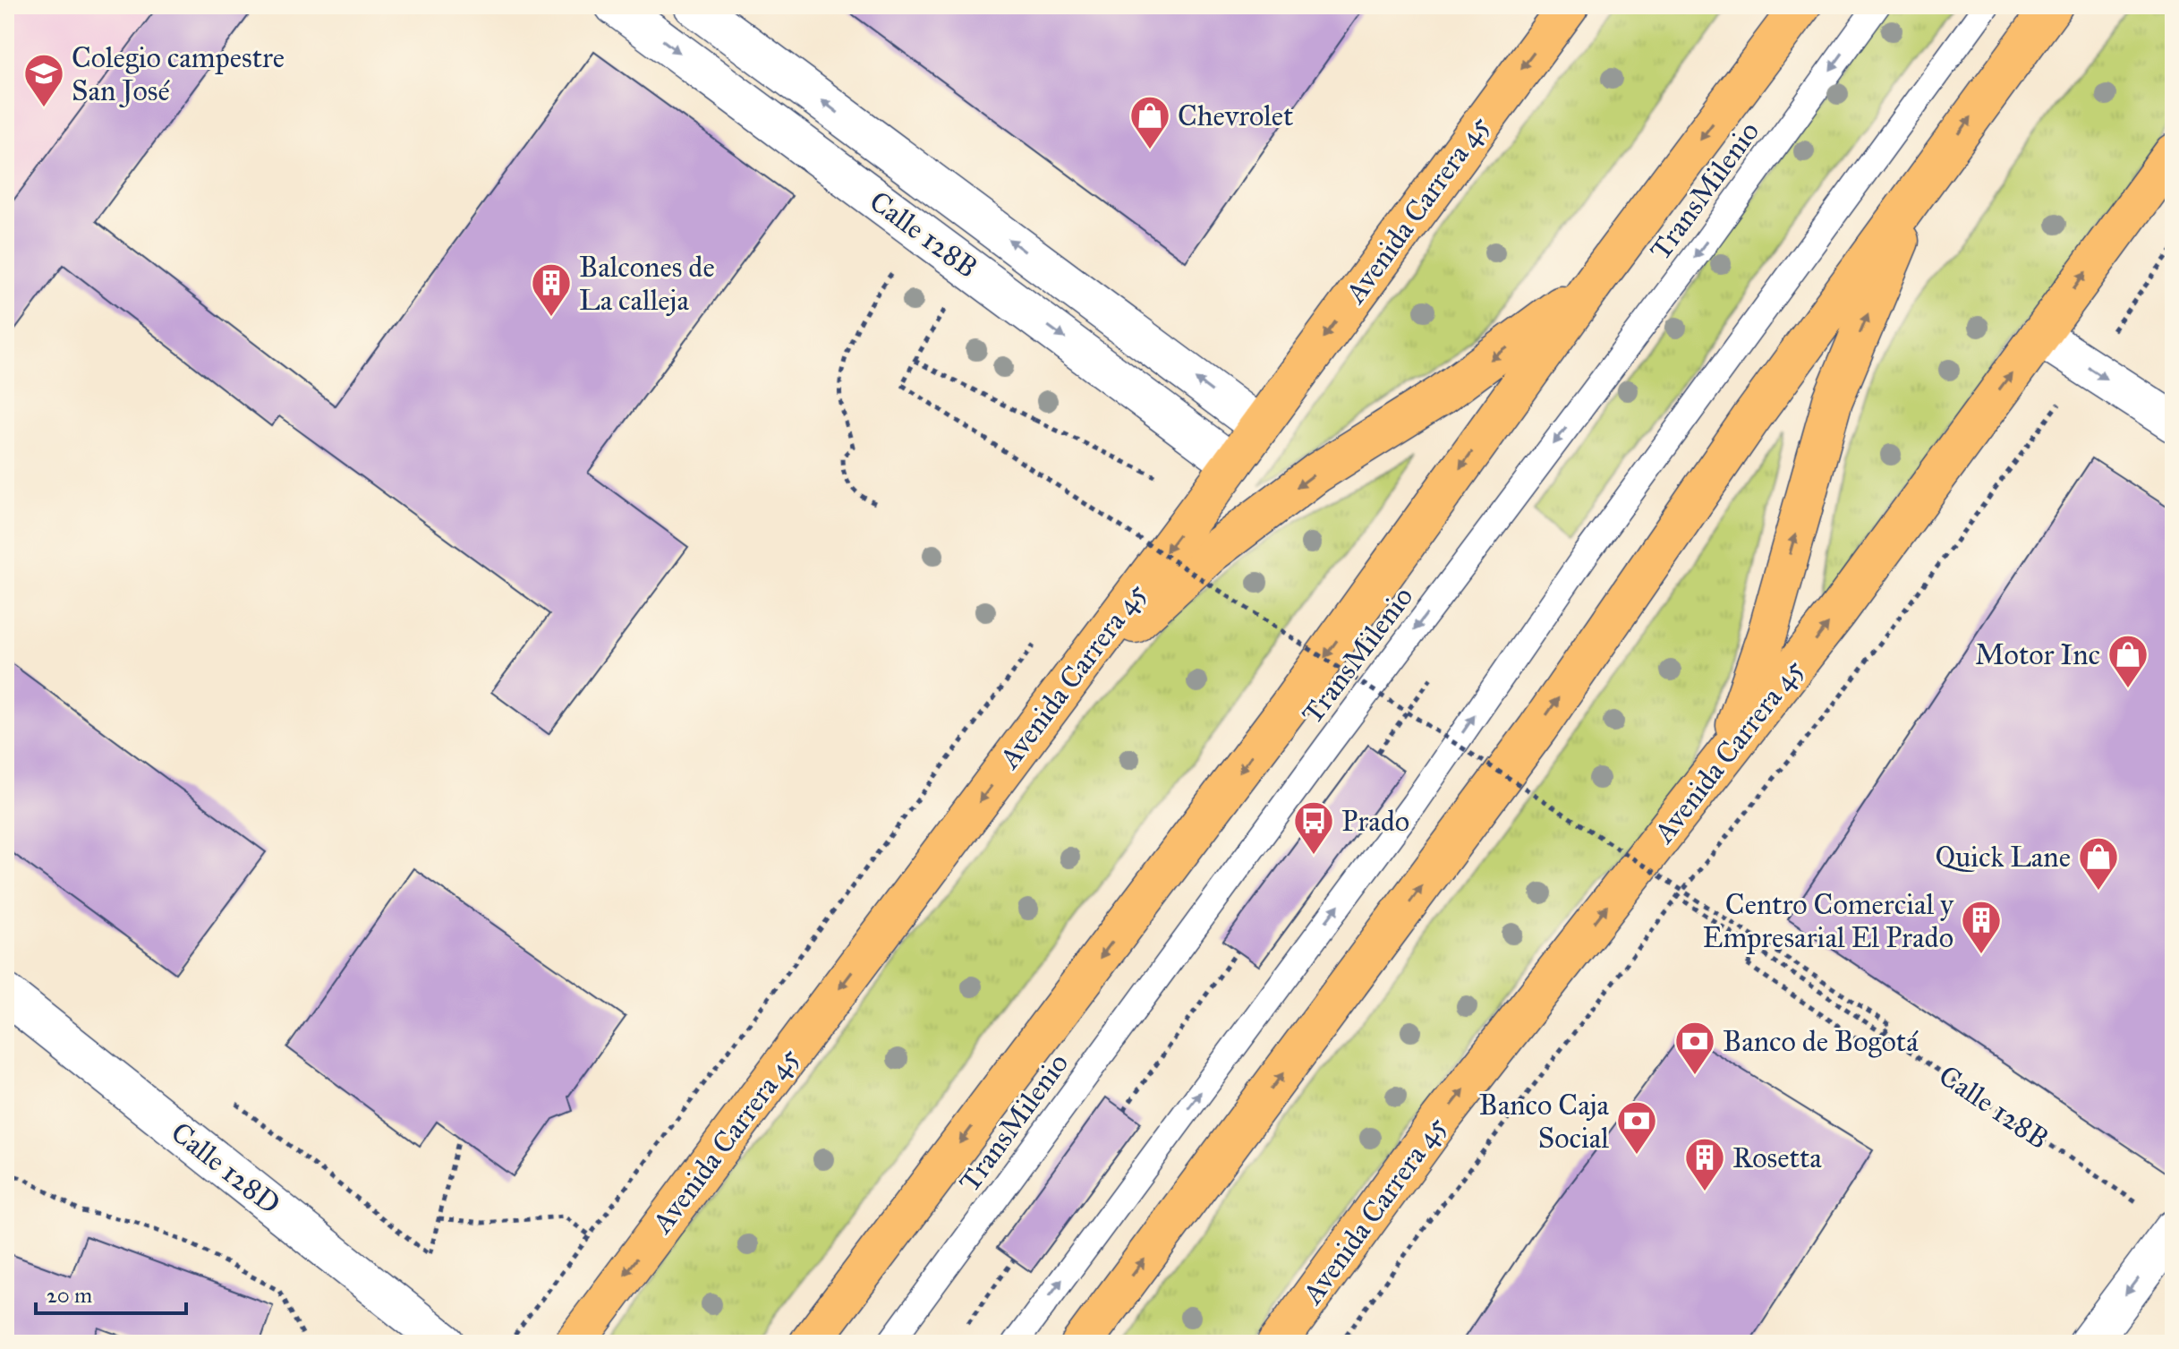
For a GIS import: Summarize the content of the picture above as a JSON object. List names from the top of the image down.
{
  "streets": {
    "highway": ["Avenida Carrera 45"],
    "street": ["Calle 128B", "Calle 128D"],
    "lane": ["TransMilenio"]
  },
  "crossings": [
    ["Avenida Carrera 45", "Calle 128B"]
  ],
  "places": {
    "school or university": ["Colegio campestre San José"],
    "shop": ["Chevrolet", "Motor Inc", "Quick Lane"],
    "building": ["Balcones de La calleja", "Centro Comercial y Empresarial El Prado", "Rosetta"],
    "bus stop": ["Prado"],
    "bank": ["Banco de Bogotá", "Banco Caja Social"]
  },
  "scale_bar": "20 m"
}
